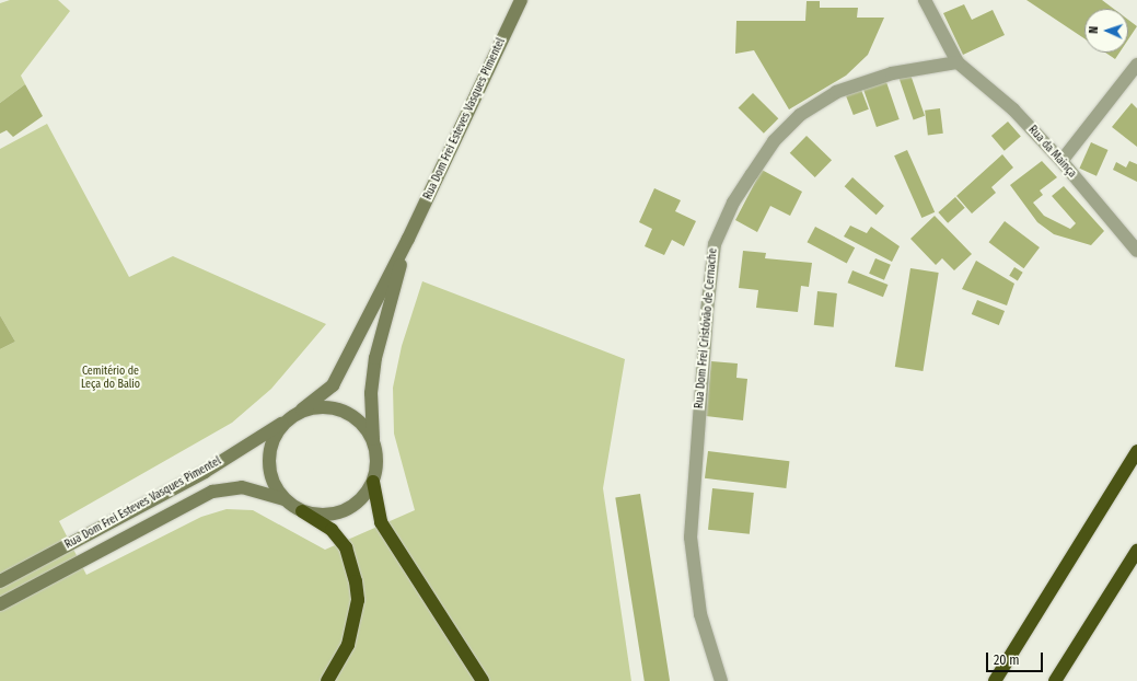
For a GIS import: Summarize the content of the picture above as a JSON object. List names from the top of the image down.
{
  "streets": {
    "main road": ["Rua Dom Frei Esteves Vasques Pimentel"],
    "street": ["Rua da Mainça", "Rua Dom Frei Cristóvão de Cernache"]
  },
  "crossings": [
    ["Rua da Mainça", "Rua Dom Frei Cristóvão de Cernache"]
  ],
  "parks": ["Cemitério de Leça do Balio"],
  "scale_bar": "20 m",
  "north": "left"
}
